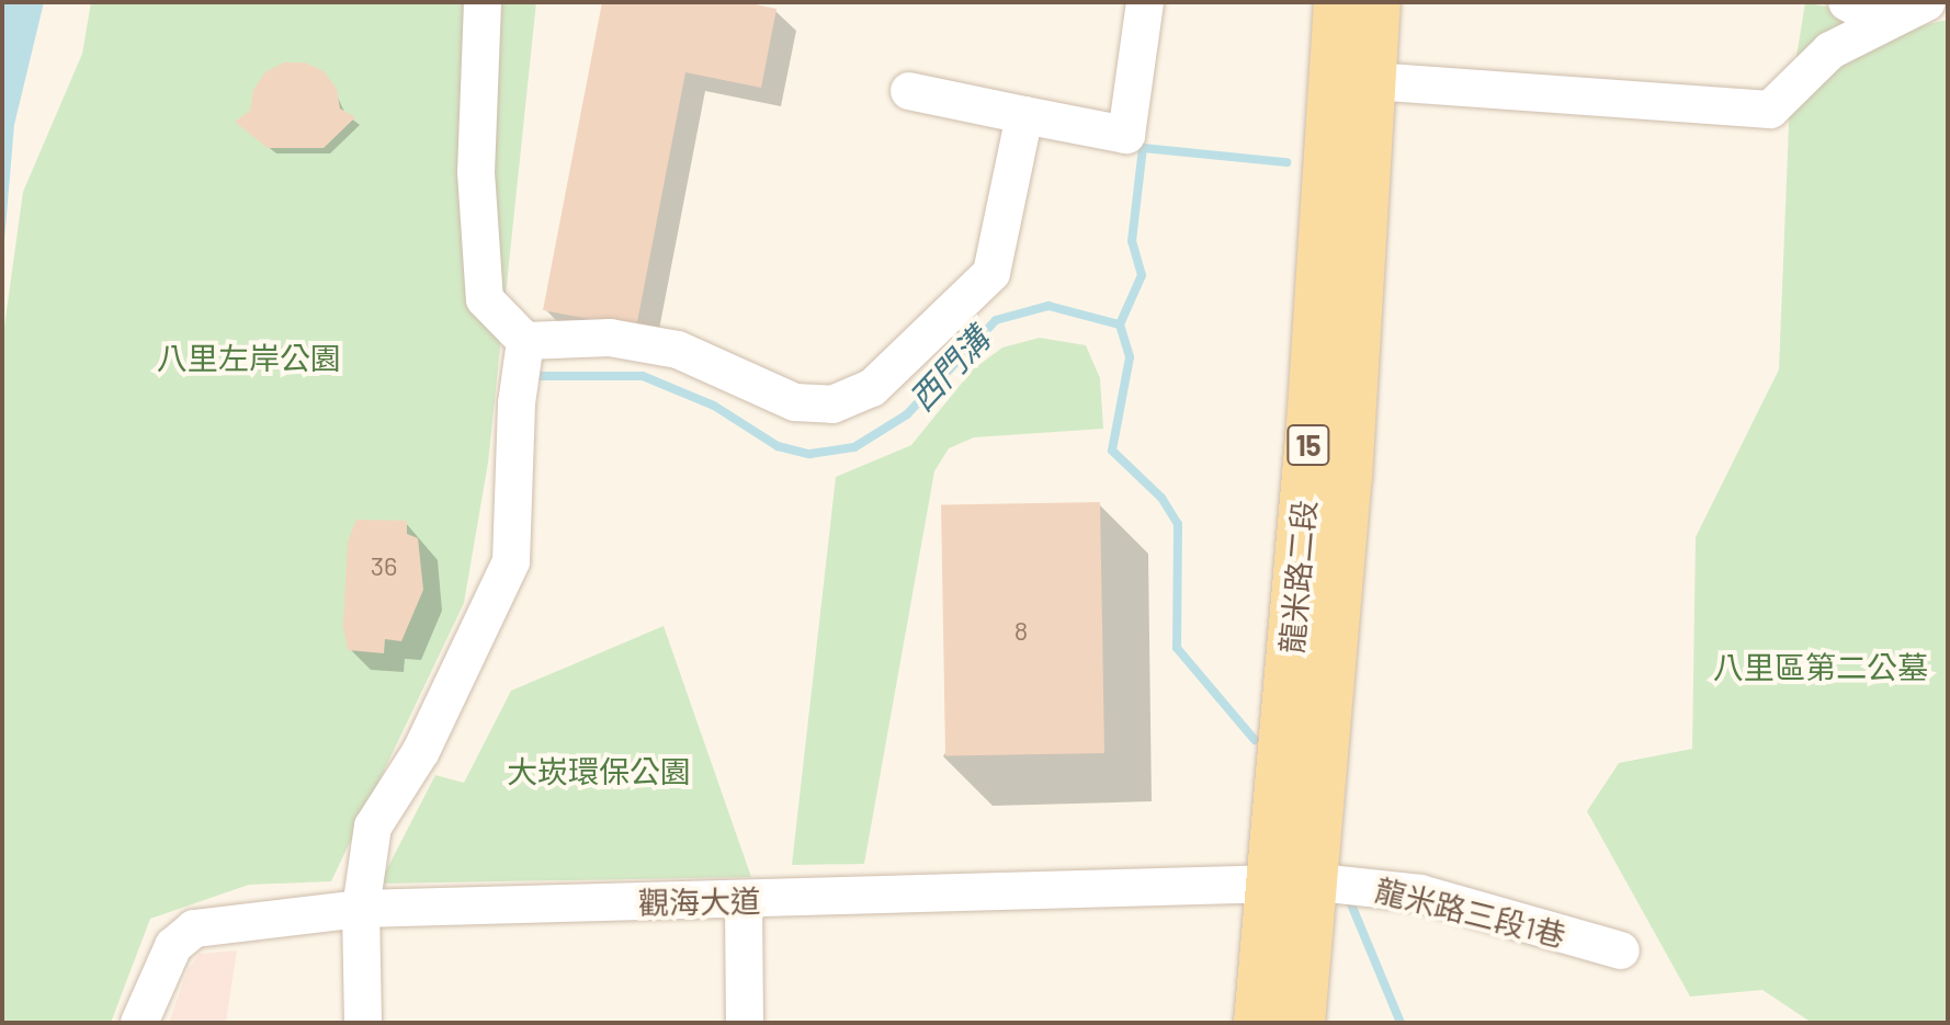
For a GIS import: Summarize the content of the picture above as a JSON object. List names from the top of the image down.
{
  "streets": {
    "main road": ["15", "龍米路二段"],
    "street": ["觀海大道", "龍米路三段1巷"]
  },
  "crossings": [
    ["15", "龍米路二段"],
    ["15", "觀海大道"],
    ["15", "龍米路三段1巷"],
    ["龍米路二段", "觀海大道"],
    ["龍米路二段", "龍米路三段1巷"],
    ["觀海大道", "龍米路三段1巷"]
  ],
  "water": ["西門溝"],
  "parks": ["八里左岸公園", "八里區第二公墓", "大崁環保公園"],
  "house_numbers": ["36", "8"]
}
